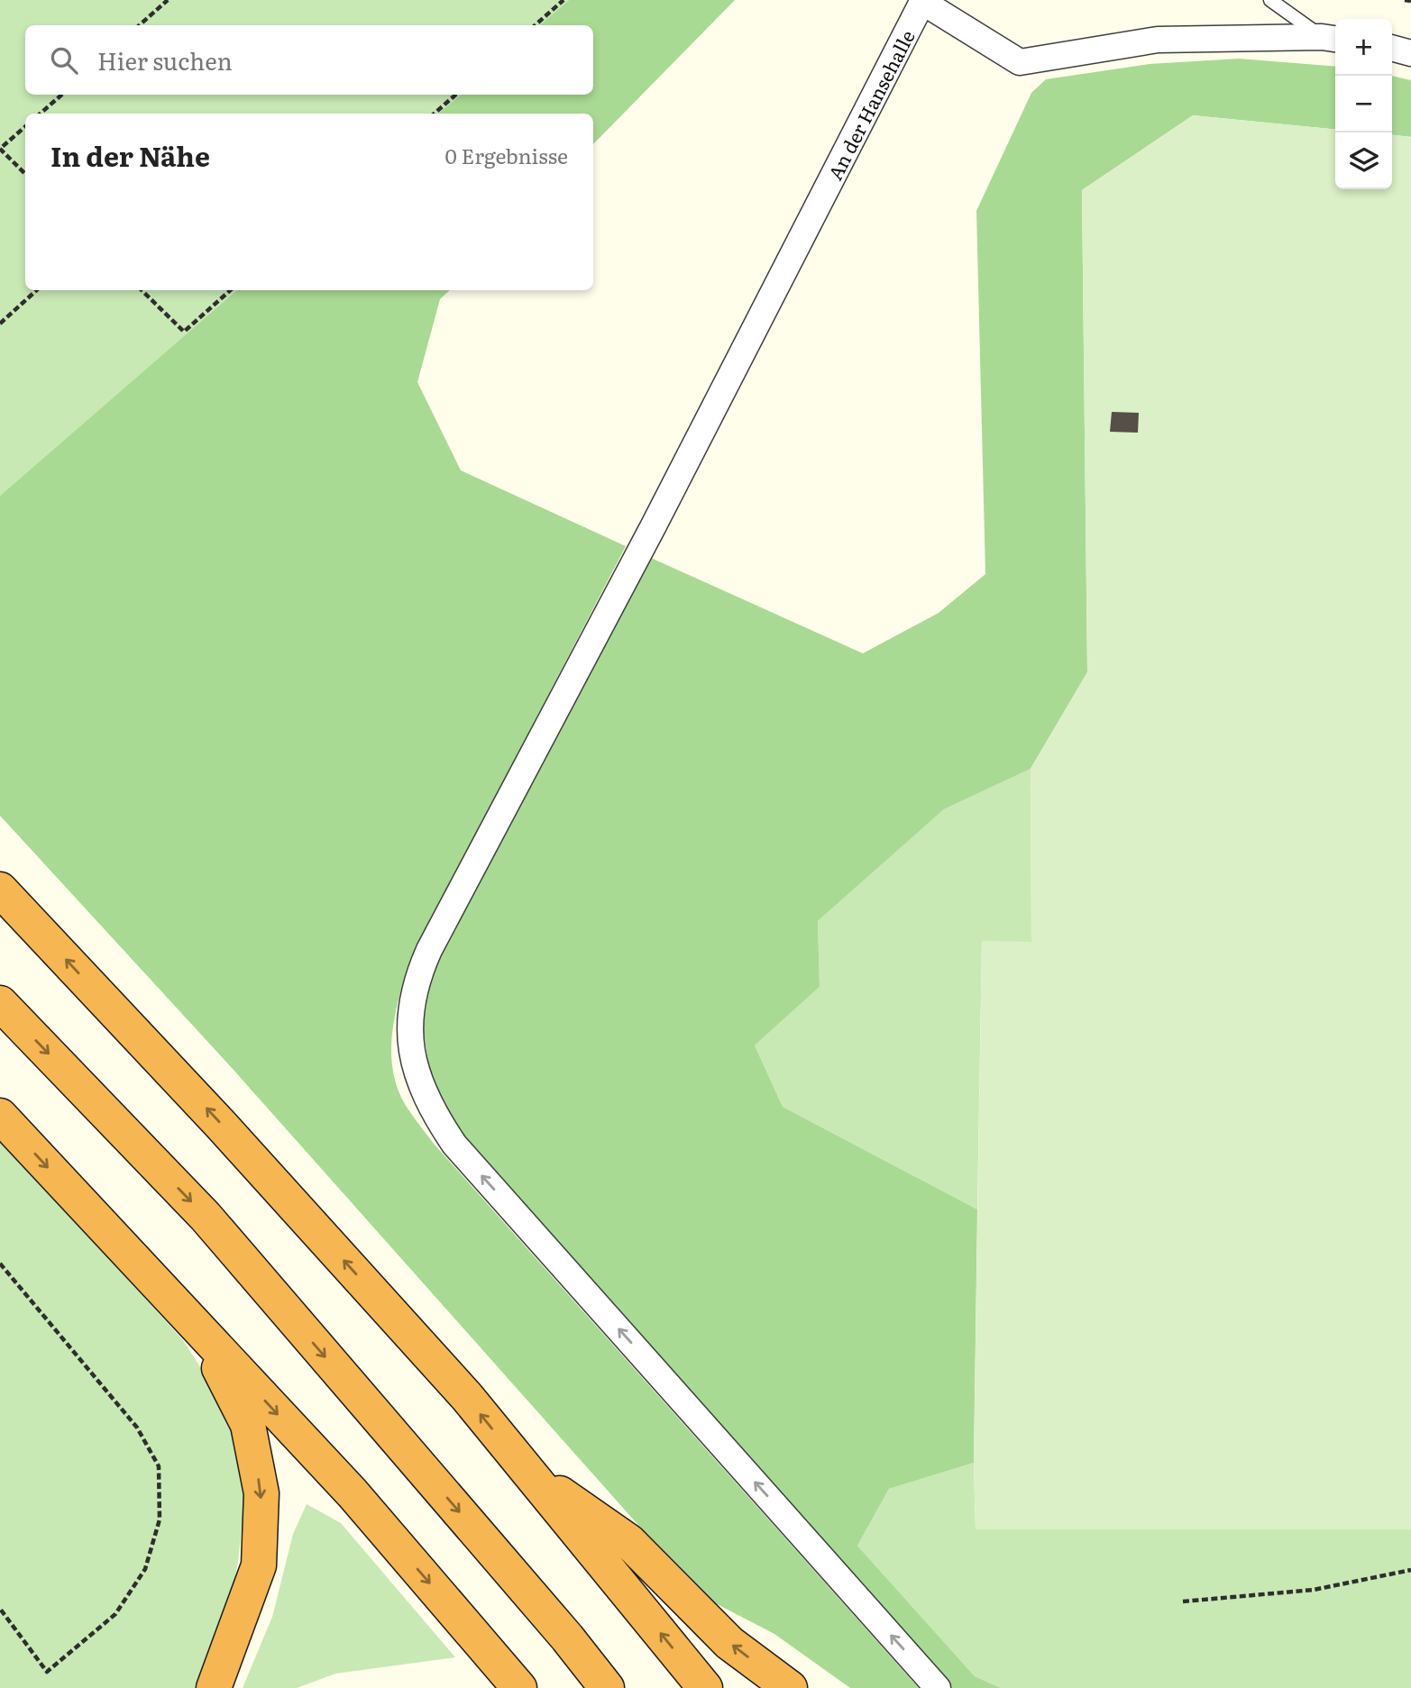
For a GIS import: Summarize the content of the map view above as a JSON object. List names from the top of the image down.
{
  "streets": {
    "street": ["An der Hansehalle"]
  },
  "one_way": ["An der Hansehalle"],
  "page": {
    "map_buttons": ["+", "−"],
    "search": "Hier suchen",
    "heading": ["In der Nähe", "0 Ergebnisse"]
  }
}
